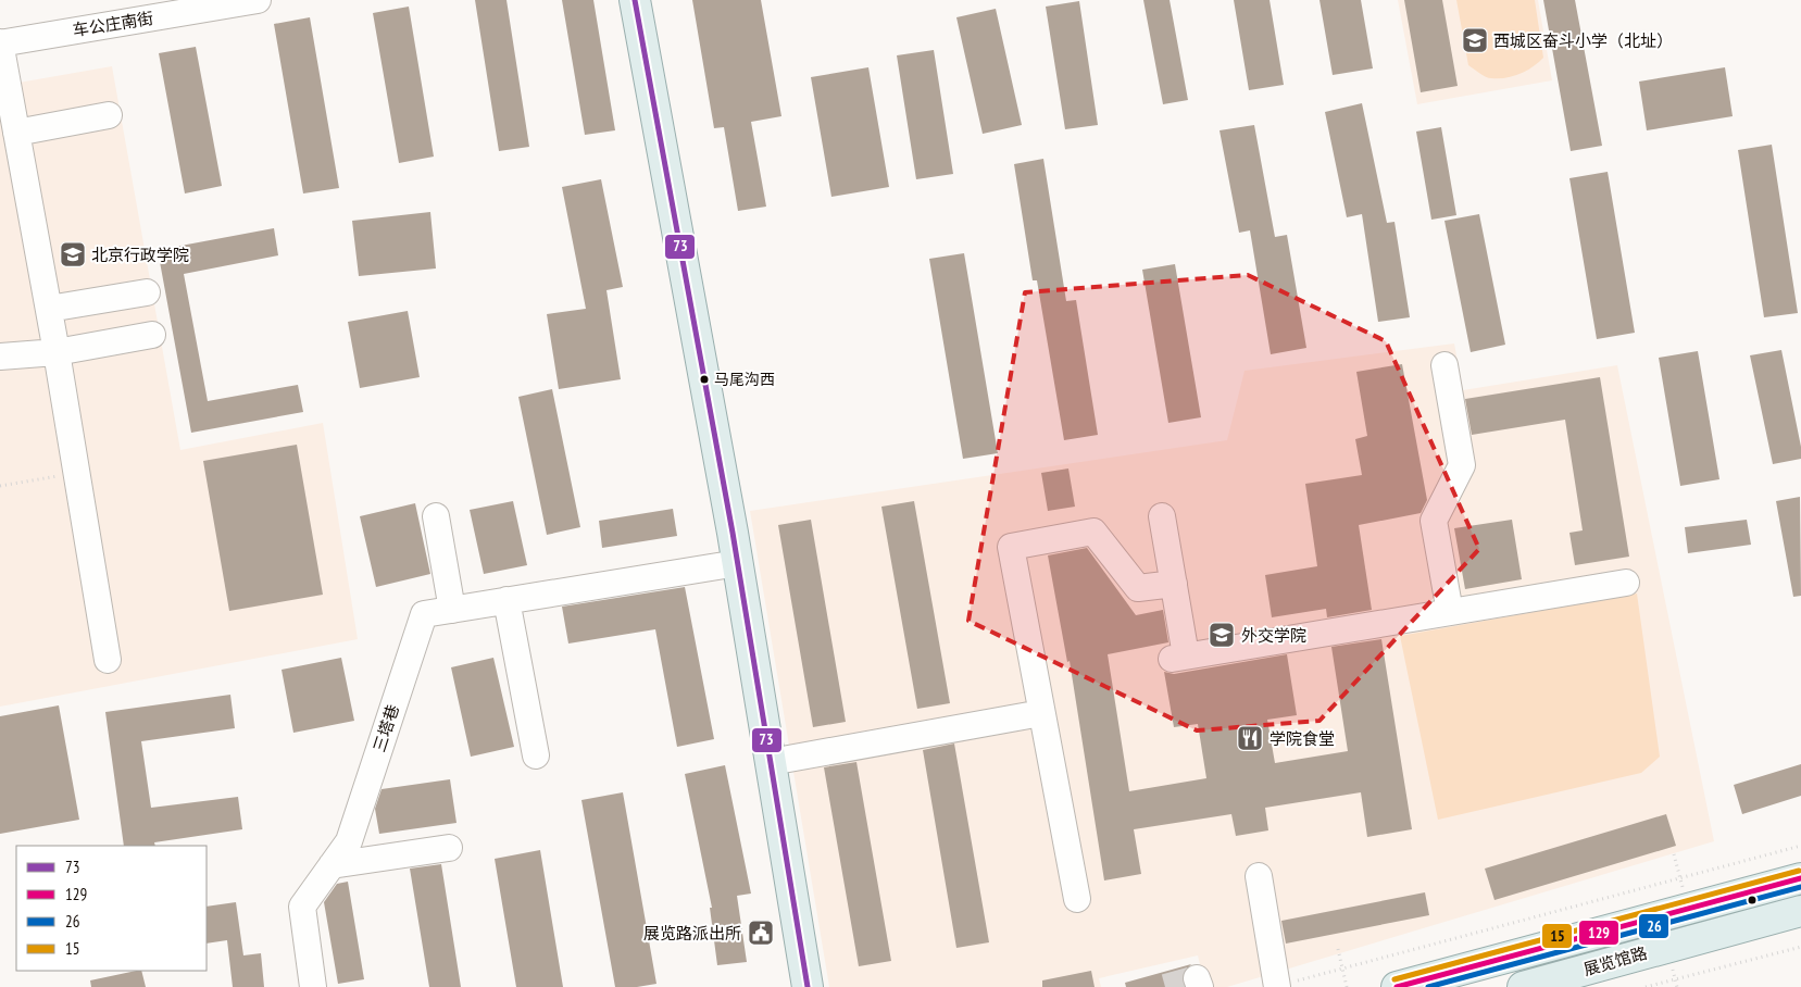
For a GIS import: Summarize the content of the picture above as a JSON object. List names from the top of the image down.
{
  "streets": {
    "main road": ["展览馆路"],
    "street": ["车公庄南街", "三塔巷"]
  },
  "places": {
    "school or university": ["西城区奋斗小学（北址）", "北京行政学院", "外交学院"],
    "other": ["马尾沟西"],
    "restaurant": ["学院食堂"],
    "public building": ["展览路派出所"]
  },
  "lines": [
    "transit line 73",
    "transit line 15",
    "transit line 129",
    "transit line 26"
  ],
  "legend": [
    "73",
    "129",
    "26",
    "15"
  ]
}
